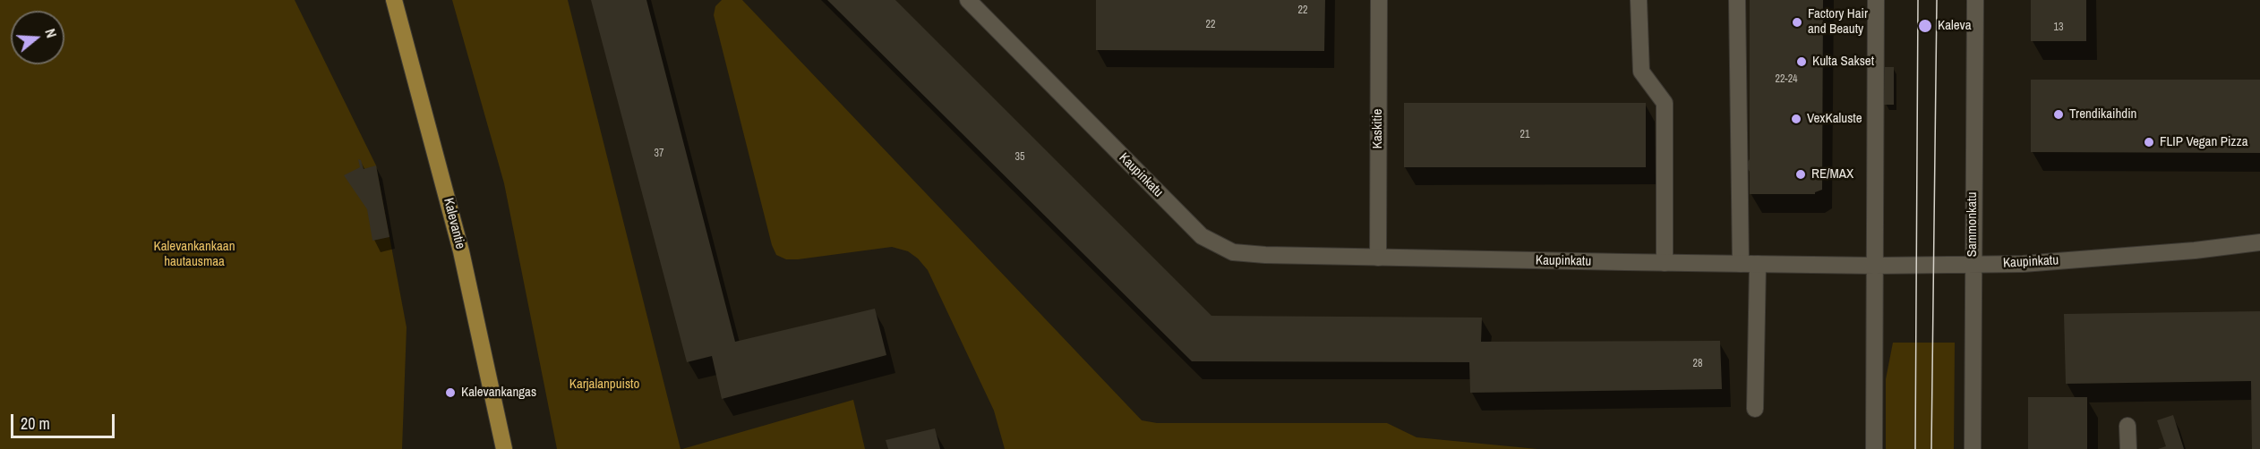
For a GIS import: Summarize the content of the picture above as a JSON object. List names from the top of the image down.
{
  "streets": {
    "main road": ["Kalevantie"],
    "street": ["Kaskitie", "Kaupinkatu", "Sammonkatu"]
  },
  "crossings": [
    ["Kaskitie", "Kaupinkatu"],
    ["Kaupinkatu", "Sammonkatu"]
  ],
  "parks": ["Kalevankankaan hautausmaa", "Karjalanpuisto"],
  "places": [
    "Factory Hair and Beauty",
    "Kaleva",
    "Kulta Sakset",
    "Trendikaihdin",
    "VexKaluste",
    "FLIP Vegan Pizza",
    "RE/MAX",
    "Kalevankangas"
  ],
  "house_numbers": [
    "22",
    "22",
    "13",
    "22-24",
    "21",
    "37",
    "35",
    "28"
  ],
  "scale_bar": "20 m",
  "north": "right"
}
